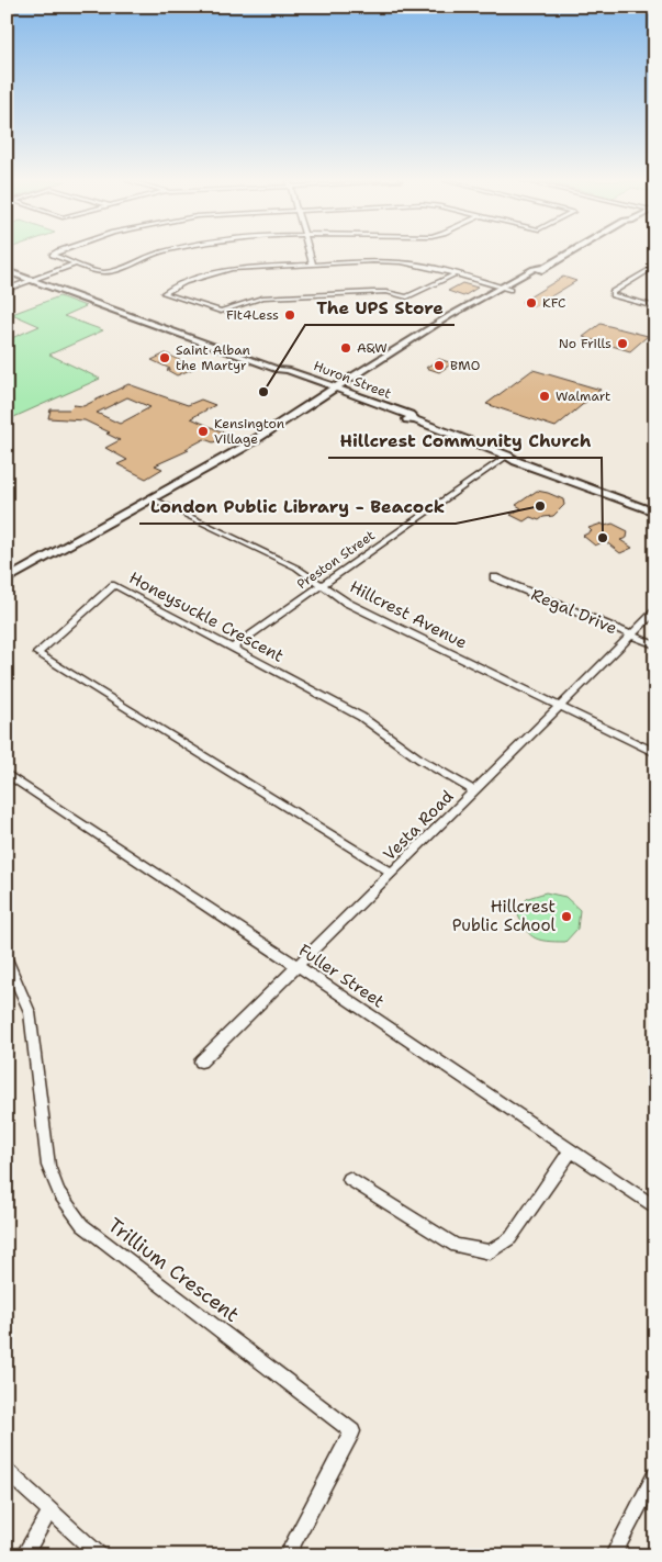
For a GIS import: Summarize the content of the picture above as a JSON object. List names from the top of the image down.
{
  "streets": {
    "main road": ["Huron Street"],
    "street": [
      "Preston Street",
      "Regal Drive",
      "Hillcrest Avenue",
      "Honeysuckle Crescent",
      "Vesta Road",
      "Fuller Street",
      "Trillium Crescent"
    ]
  },
  "crossings": [
    ["Huron Street", "Preston Street"],
    ["Preston Street", "Hillcrest Avenue"],
    ["Preston Street", "Honeysuckle Crescent"],
    ["Regal Drive", "Vesta Road"],
    ["Hillcrest Avenue", "Vesta Road"],
    ["Honeysuckle Crescent", "Vesta Road"],
    ["Vesta Road", "Fuller Street"]
  ],
  "places": [
    "KFC",
    "Fit4Less",
    "No Frills",
    "A&W",
    "Saint Alban the Martyr",
    "BMO",
    "The UPS Store",
    "Walmart",
    "Kensington Village",
    "London Public Library - Beacock",
    "Hillcrest Community Church",
    "Hillcrest Public School"
  ]
}
